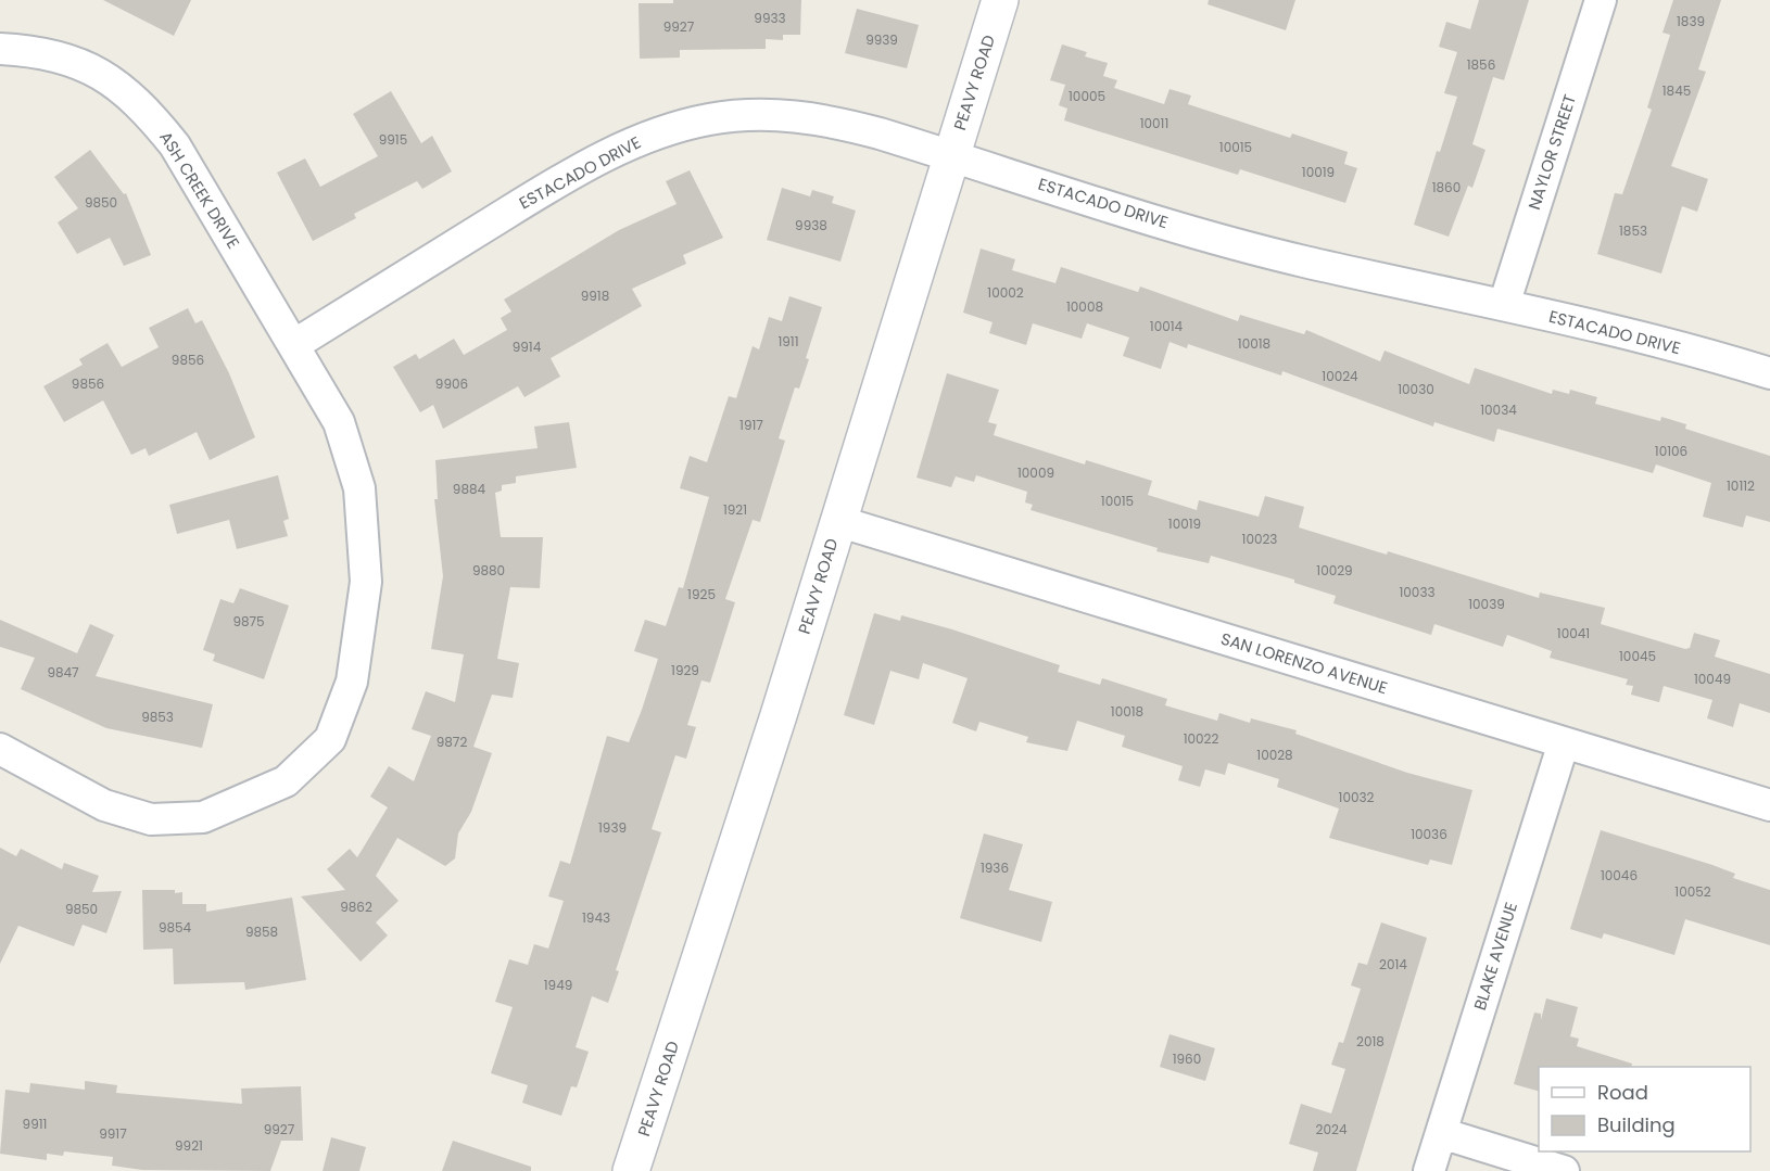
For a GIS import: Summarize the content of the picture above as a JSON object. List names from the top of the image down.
{
  "streets": {
    "street": [
      "PEAVY ROAD",
      "NAYLOR STREET",
      "ESTACADO DRIVE",
      "ASH CREEK DRIVE",
      "SAN LORENZO AVENUE",
      "BLAKE AVENUE"
    ]
  },
  "crossings": [
    ["PEAVY ROAD", "ESTACADO DRIVE"],
    ["PEAVY ROAD", "SAN LORENZO AVENUE"],
    ["NAYLOR STREET", "ESTACADO DRIVE"],
    ["ESTACADO DRIVE", "ASH CREEK DRIVE"],
    ["SAN LORENZO AVENUE", "BLAKE AVENUE"]
  ],
  "house_numbers": [
    "9933",
    "1839",
    "9927",
    "9939",
    "1856",
    "1845",
    "10005",
    "10011",
    "9915",
    "10015",
    "10019",
    "1860",
    "9850",
    "9938",
    "1853",
    "10002",
    "9918",
    "10008",
    "10014",
    "1911",
    "10018",
    "9914",
    "9856",
    "10024",
    "9856",
    "9906",
    "10030",
    "10034",
    "1917",
    "10106",
    "10009",
    "10112",
    "9884",
    "10015",
    "1921",
    "10019",
    "10023",
    "9880",
    "10029",
    "10033",
    "1925",
    "10039",
    "9875",
    "10041",
    "10045",
    "1929",
    "9847",
    "10049",
    "10018",
    "9853",
    "10022",
    "9872",
    "10028",
    "10032",
    "1939",
    "10036",
    "1936",
    "10046",
    "10052",
    "9862",
    "9850",
    "1943",
    "9854",
    "9858",
    "2014",
    "1949",
    "2018",
    "1960",
    "9911",
    "9927",
    "2024",
    "9917",
    "9921"
  ],
  "legend": ["Road", "Building"]
}
